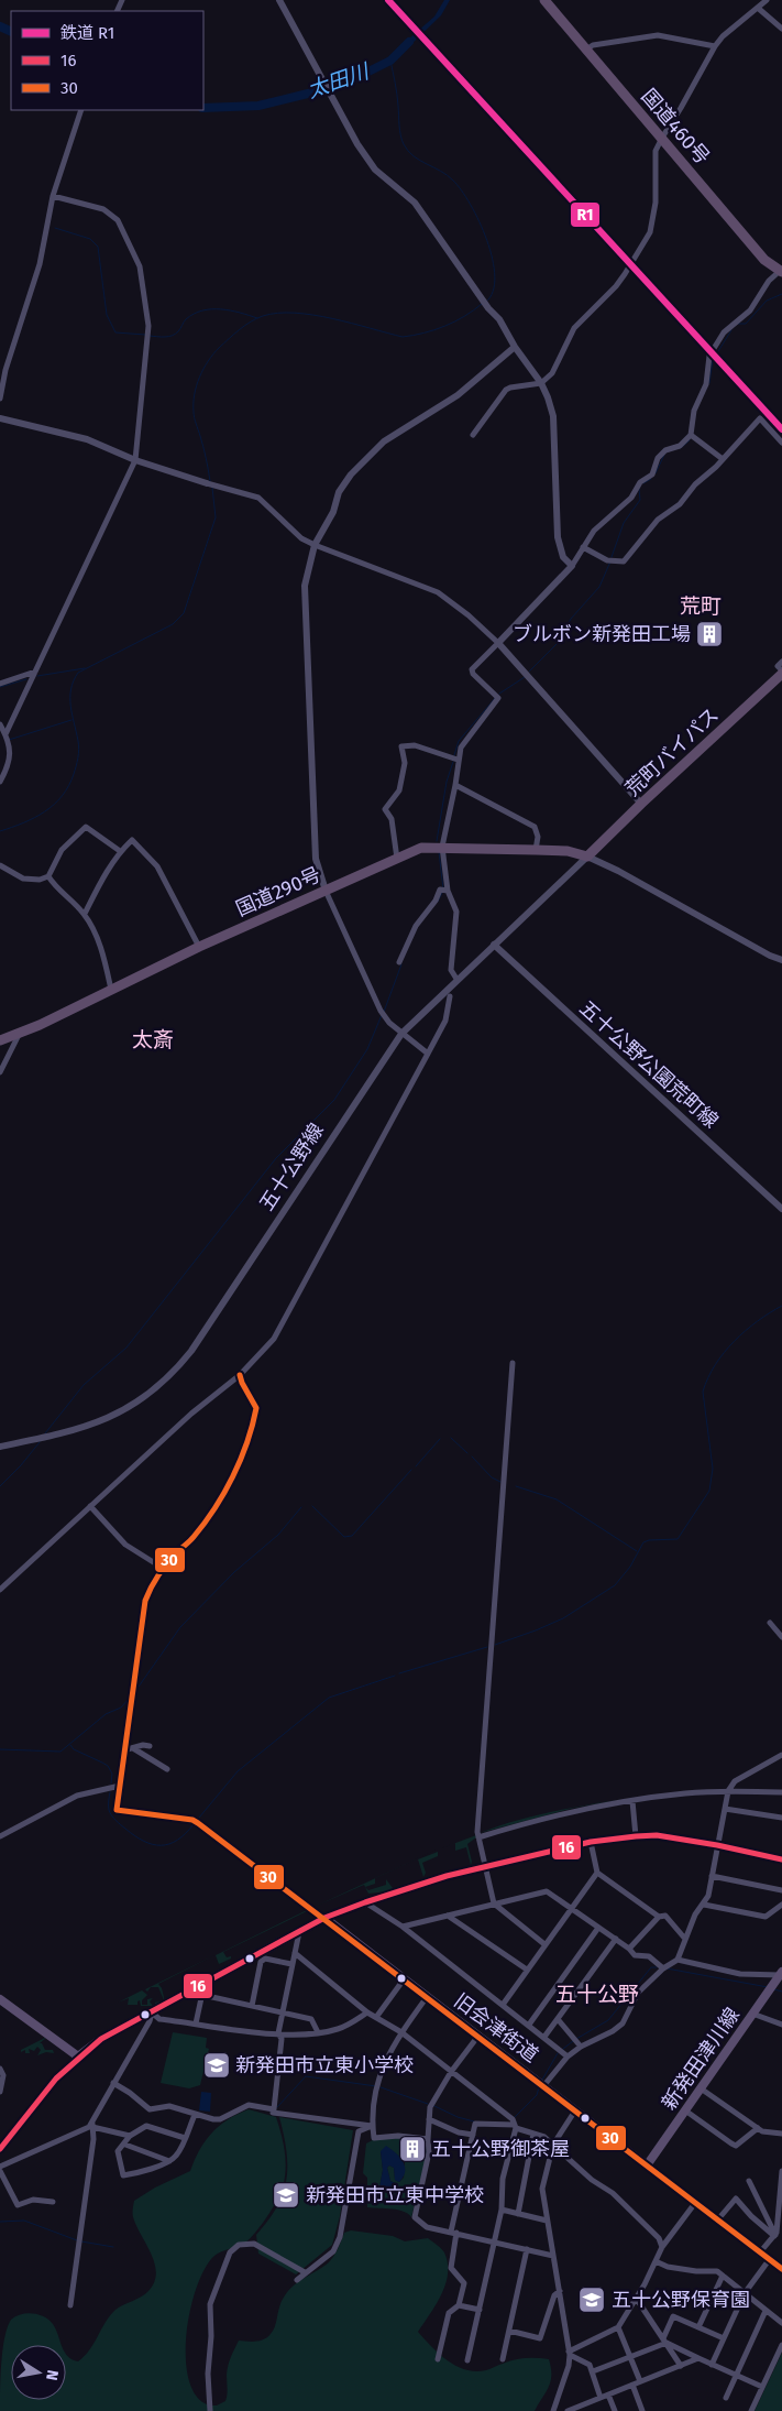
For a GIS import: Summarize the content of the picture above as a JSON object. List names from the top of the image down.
{
  "streets": {
    "highway": ["国道460号", "荒町バイパス", "国道290号"],
    "main road": ["旧会津街道", "新発田津川線"],
    "street": ["五十公野公園荒町線", "五十公野線"]
  },
  "crossings": [
    ["荒町バイパス", "国道290号"],
    ["荒町バイパス", "五十公野線"],
    ["国道290号", "五十公野線"],
    ["五十公野公園荒町線", "五十公野線"],
    ["旧会津街道", "新発田津川線"]
  ],
  "districts": ["荒町", "太斎", "五十公野"],
  "water": ["太田川"],
  "places": {
    "building": ["ブルボン新発田工場", "五十公野御茶屋"],
    "school or university": ["新発田市立東小学校", "新発田市立東中学校", "五十公野保育園"]
  },
  "lines": ["rail line R1", "transit line 30", "transit line 16"],
  "legend": ["鉄道 R1", "16", "30"],
  "north": "right"
}
